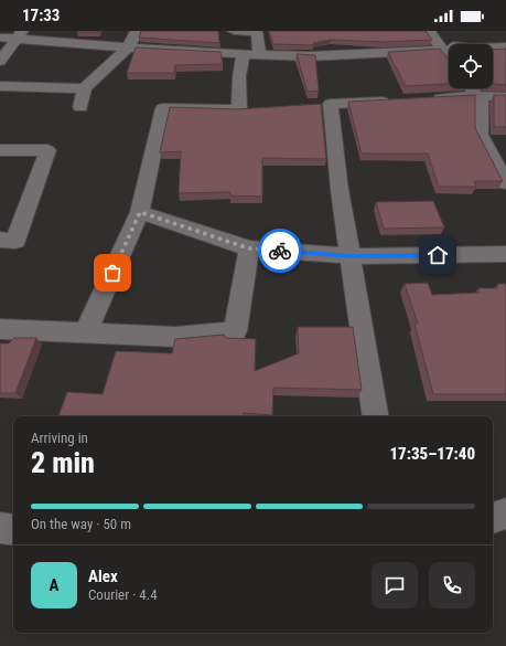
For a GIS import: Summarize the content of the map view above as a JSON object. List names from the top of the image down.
{
  "page": {
    "status": "17:33",
    "heading": ["2 min", "Arriving in", "17:35–17:40"],
    "panel": ["Alex", "Courier · 4.4"],
    "bar": "On the way · 50 m",
    "round": "A"
  }
}
